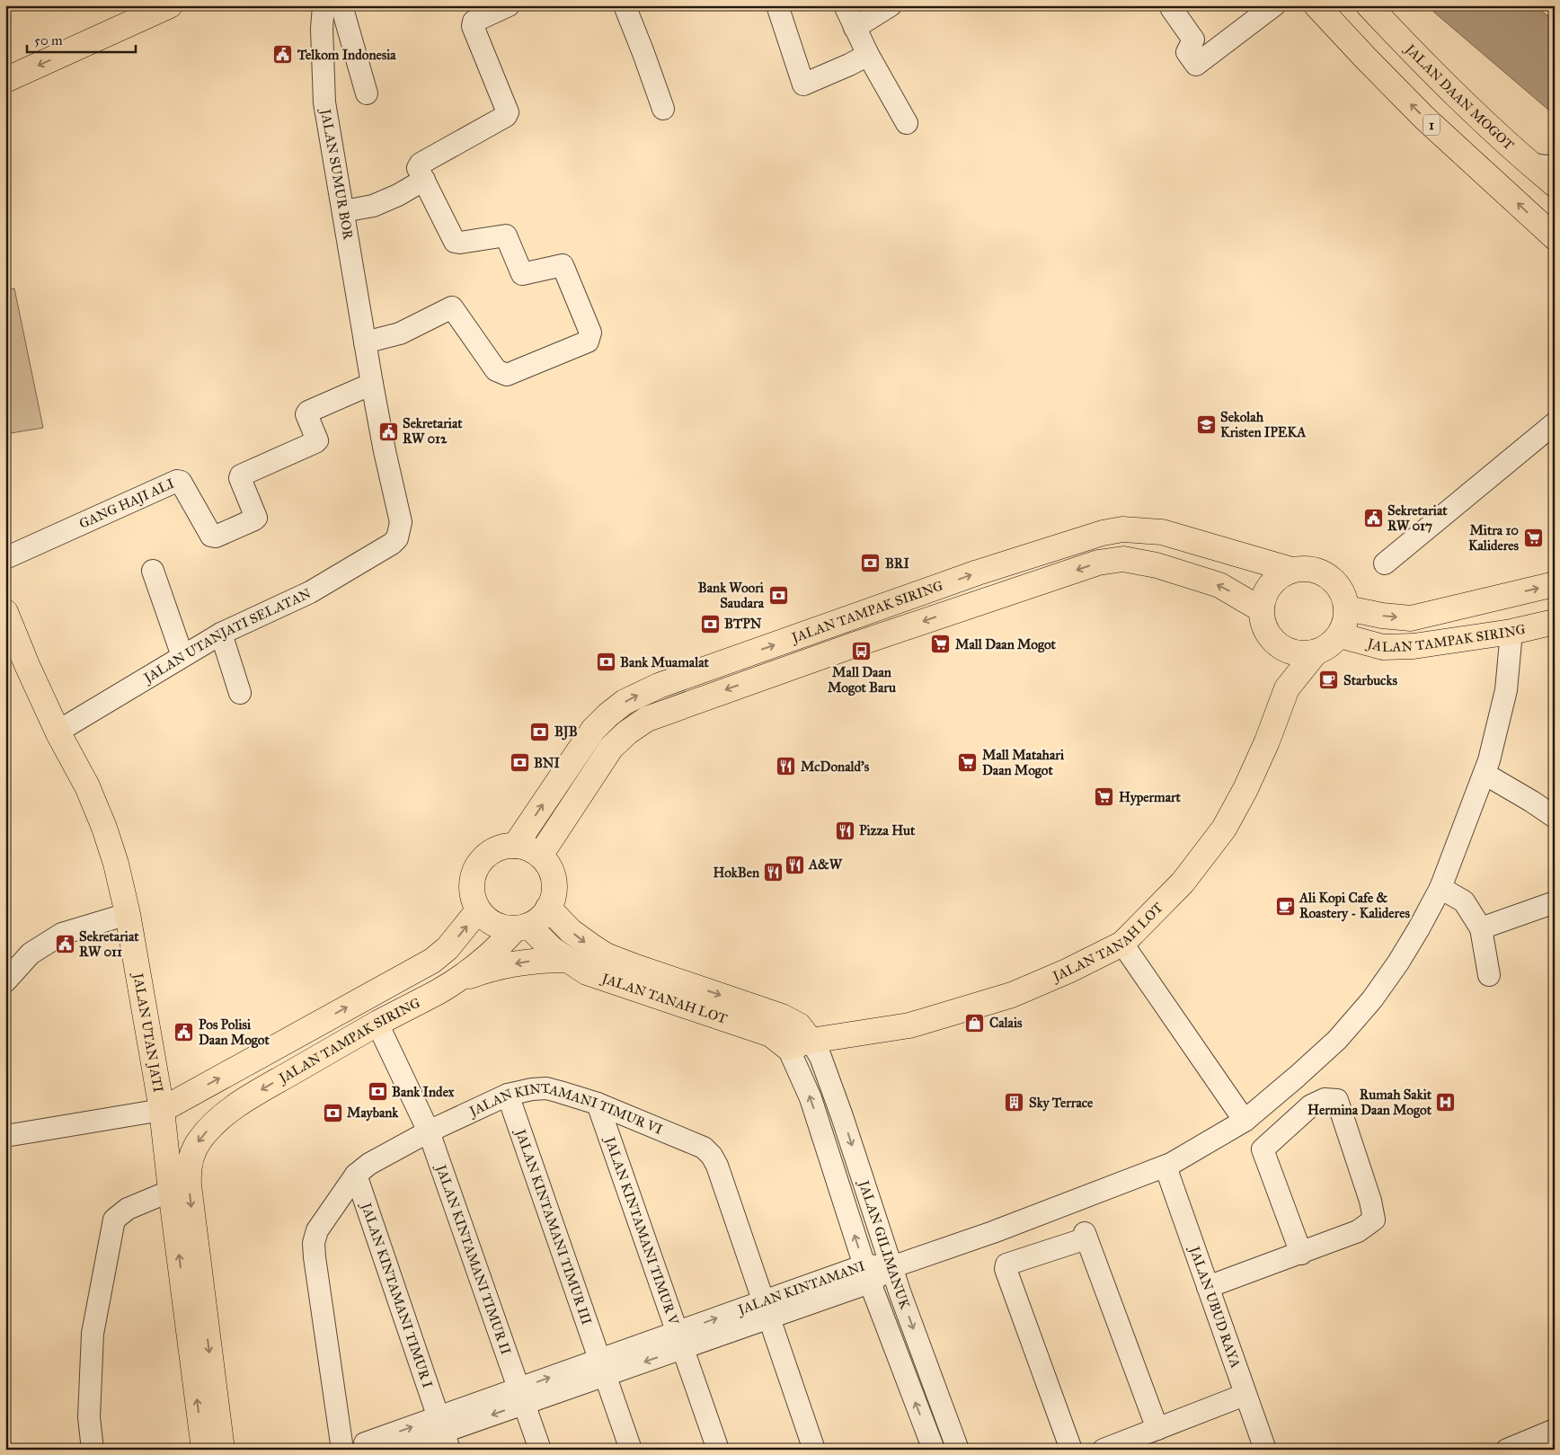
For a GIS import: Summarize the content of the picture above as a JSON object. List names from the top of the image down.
{
  "streets": {
    "main road": [
      "JALAN DAAN MOGOT",
      "1",
      "JALAN TAMPAK SIRING",
      "JALAN TANAH LOT",
      "JALAN UTAN JATI"
    ],
    "street": [
      "JALAN SUMUR BOR",
      "GANG HAJI ALI",
      "JALAN UTANJATI SELATAN",
      "JALAN KINTAMANI TIMUR VI",
      "JALAN KINTAMANI TIMUR III",
      "JALAN KINTAMANI TIMUR V",
      "JALAN GILIMANUK",
      "JALAN KINTAMANI TIMUR II",
      "JALAN KINTAMANI",
      "JALAN KINTAMANI TIMUR I",
      "JALAN UBUD RAYA"
    ]
  },
  "crossings": [
    ["JALAN SUMUR BOR", "GANG HAJI ALI"],
    ["JALAN SUMUR BOR", "JALAN UTANJATI SELATAN"],
    ["JALAN TAMPAK SIRING", "JALAN TANAH LOT"],
    ["JALAN TAMPAK SIRING", "JALAN KINTAMANI"],
    ["JALAN UTANJATI SELATAN", "JALAN UTAN JATI"],
    ["JALAN TANAH LOT", "JALAN GILIMANUK"],
    ["JALAN KINTAMANI TIMUR VI", "JALAN KINTAMANI TIMUR III"],
    ["JALAN KINTAMANI TIMUR VI", "JALAN KINTAMANI TIMUR V"],
    ["JALAN KINTAMANI TIMUR VI", "JALAN KINTAMANI TIMUR II"],
    ["JALAN KINTAMANI TIMUR VI", "JALAN KINTAMANI"],
    ["JALAN KINTAMANI TIMUR VI", "JALAN KINTAMANI TIMUR I"],
    ["JALAN KINTAMANI TIMUR III", "JALAN KINTAMANI"],
    ["JALAN KINTAMANI TIMUR V", "JALAN KINTAMANI"],
    ["JALAN GILIMANUK", "JALAN KINTAMANI"],
    ["JALAN KINTAMANI TIMUR II", "JALAN KINTAMANI"],
    ["JALAN KINTAMANI", "JALAN KINTAMANI TIMUR I"],
    ["JALAN KINTAMANI", "JALAN UBUD RAYA"]
  ],
  "places": {
    "public building": [
      "Telkom Indonesia",
      "Sekretariat RW 012",
      "Sekretariat RW 017",
      "Sekretariat RW 011",
      "Pos Polisi Daan Mogot"
    ],
    "school or university": ["Sekolah Kristen IPEKA"],
    "supermarket": [
      "Mitra 10 Kalideres",
      "Mall Daan Mogot",
      "Mall Matahari Daan Mogot",
      "Hypermart"
    ],
    "bank": [
      "BRI",
      "Bank Woori Saudara",
      "BTPN",
      "Bank Muamalat",
      "BJB",
      "BNI",
      "Bank Index",
      "Maybank"
    ],
    "bus stop": ["Mall Daan Mogot Baru"],
    "cafe": ["Starbucks", "Ali Kopi Cafe & Roastery - Kalideres"],
    "restaurant": [
      "McDonald's",
      "Pizza Hut",
      "A&W",
      "HokBen"
    ],
    "shop": ["Calais"],
    "building": ["Sky Terrace"],
    "hospital": ["Rumah Sakit Hermina Daan Mogot"]
  },
  "scale_bar": "50 m"
}
